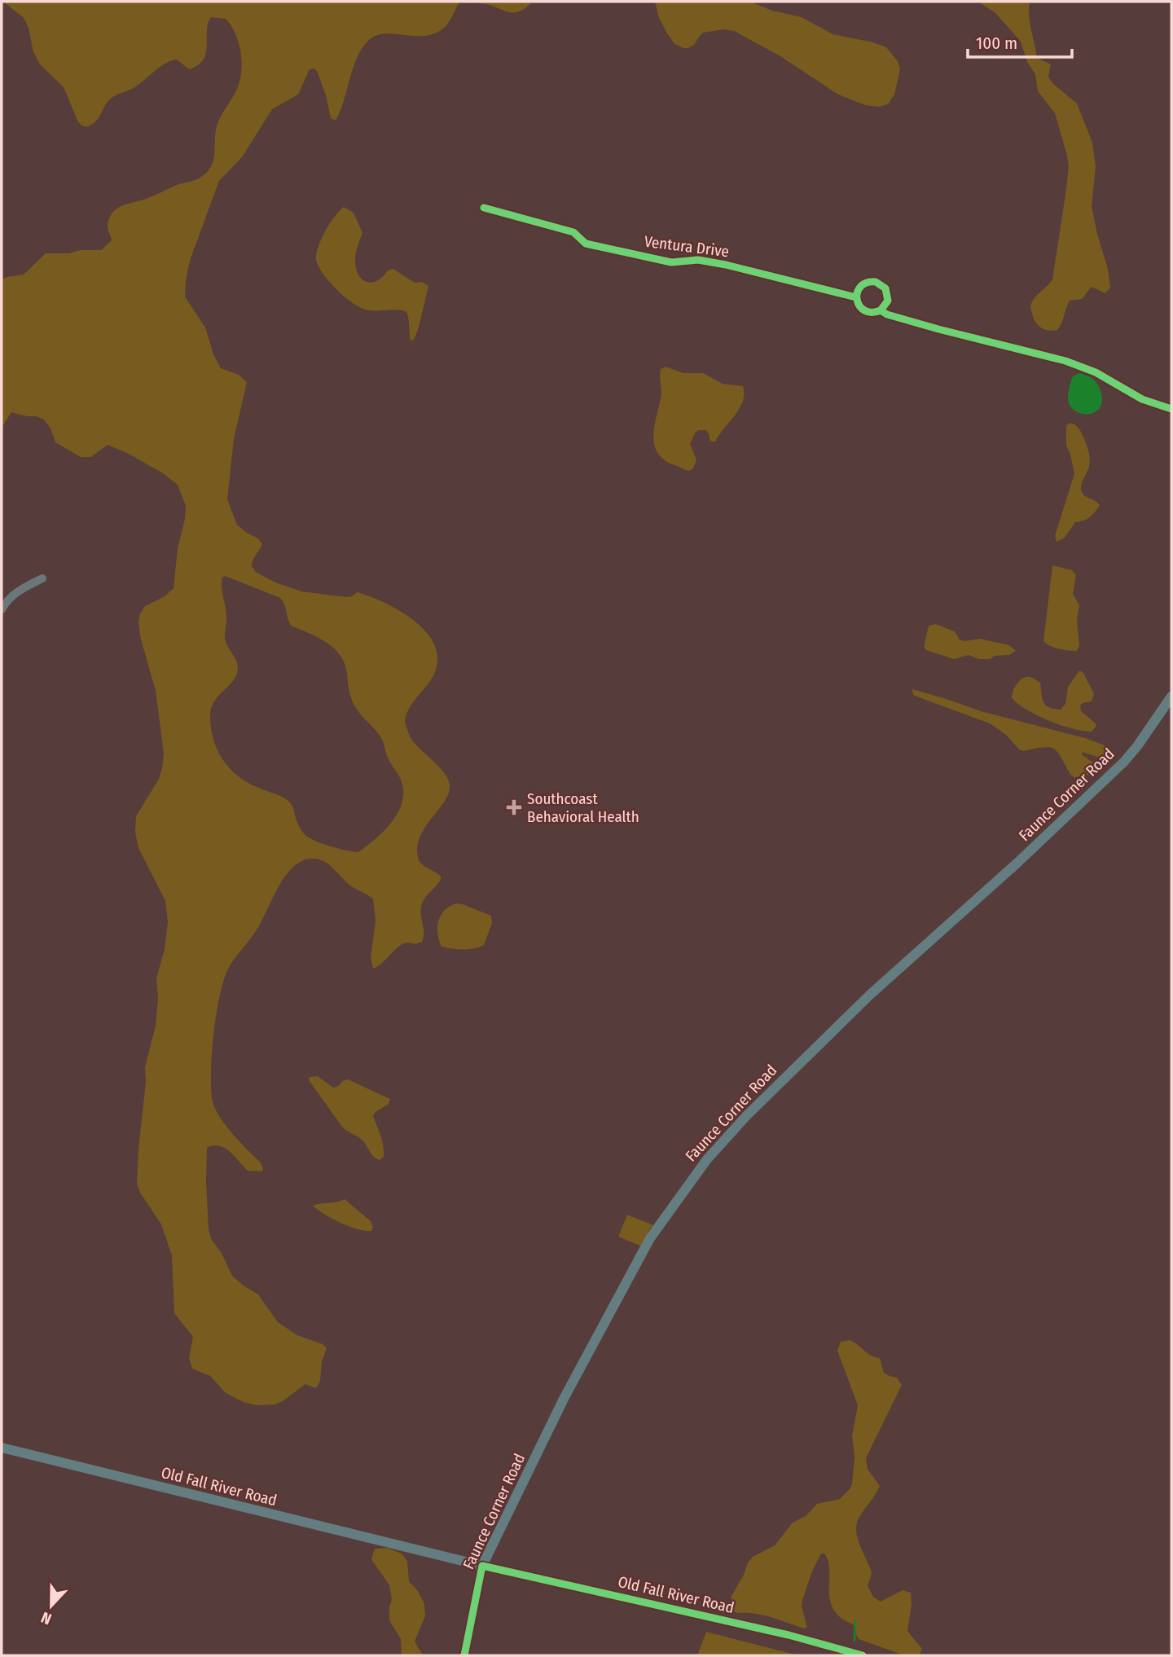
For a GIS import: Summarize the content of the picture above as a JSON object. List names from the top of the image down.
{
  "streets": {
    "main road": ["Faunce Corner Road", "Old Fall River Road"],
    "street": ["Ventura Drive"]
  },
  "crossings": [
    ["Faunce Corner Road", "Old Fall River Road"]
  ],
  "places": {
    "health": ["Southcoast Behavioral Health"]
  },
  "scale_bar": "100 m",
  "north": "bottom"
}
